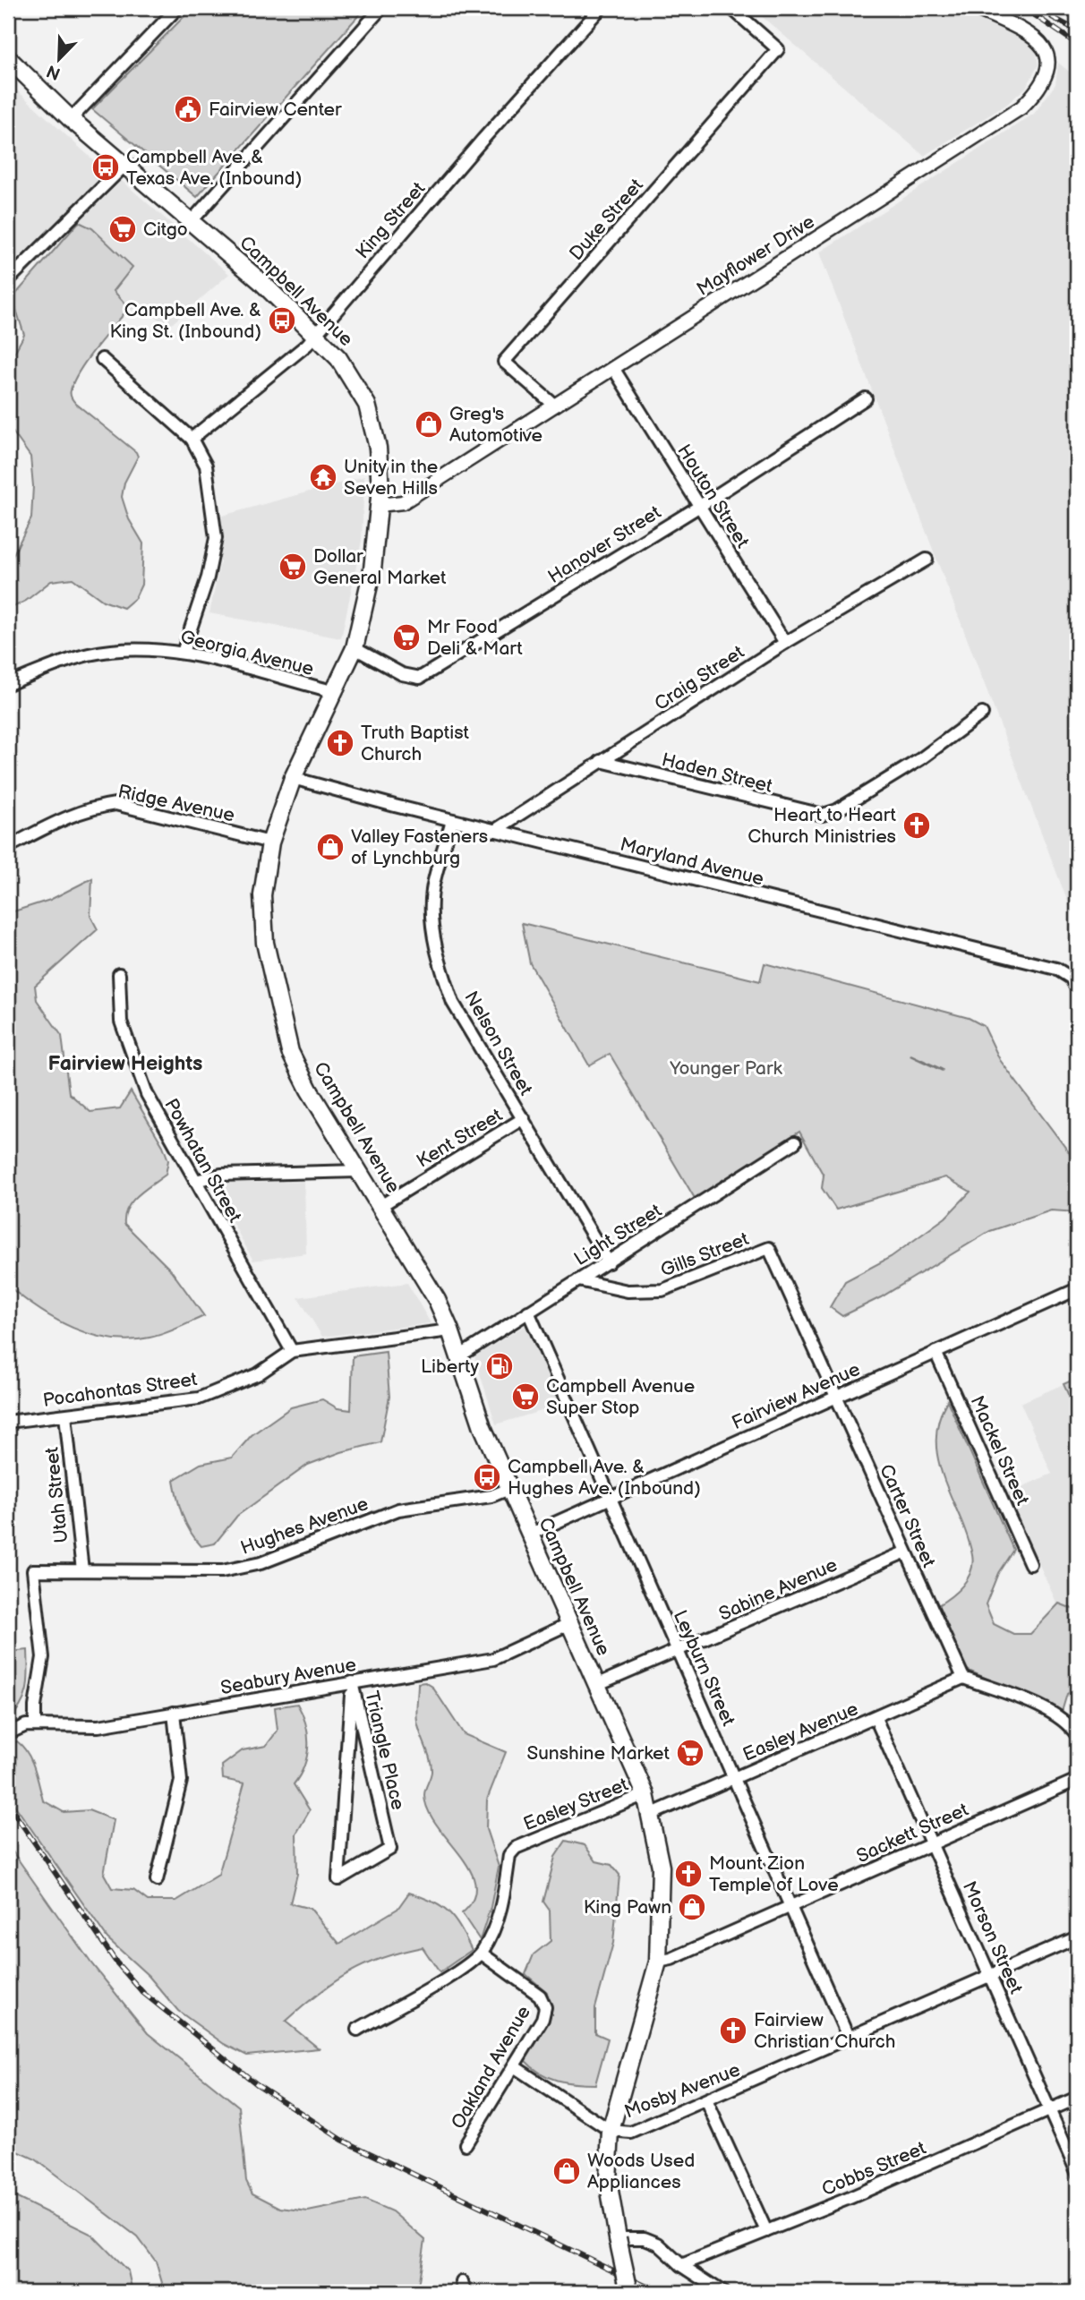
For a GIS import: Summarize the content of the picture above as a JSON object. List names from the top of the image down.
{
  "streets": {
    "main road": ["Campbell Avenue"],
    "street": [
      "Duke Street",
      "King Street",
      "Mayflower Drive",
      "Houton Street",
      "Hanover Street",
      "Georgia Avenue",
      "Craig Street",
      "Haden Street",
      "Ridge Avenue",
      "Maryland Avenue",
      "Nelson Street",
      "Kent Street",
      "Powhatan Street",
      "Light Street",
      "Gills Street",
      "Pocahontas Street",
      "Fairview Avenue",
      "Mackel Street",
      "Utah Street",
      "Carter Street",
      "Hughes Avenue",
      "Sabine Avenue",
      "Leyburn Street",
      "Seabury Avenue",
      "Easley Avenue",
      "Triangle Place",
      "Easley Street",
      "Sackett Street",
      "Morson Street",
      "Oakland Avenue",
      "Mosby Avenue",
      "Cobbs Street"
    ]
  },
  "crossings": [
    ["Duke Street", "Mayflower Drive"],
    ["King Street", "Campbell Avenue"],
    ["Mayflower Drive", "Campbell Avenue"],
    ["Mayflower Drive", "Houton Street"],
    ["Campbell Avenue", "Hanover Street"],
    ["Campbell Avenue", "Georgia Avenue"],
    ["Campbell Avenue", "Ridge Avenue"],
    ["Campbell Avenue", "Maryland Avenue"],
    ["Campbell Avenue", "Kent Street"],
    ["Campbell Avenue", "Light Street"],
    ["Campbell Avenue", "Pocahontas Street"],
    ["Campbell Avenue", "Fairview Avenue"],
    ["Campbell Avenue", "Hughes Avenue"],
    ["Campbell Avenue", "Sabine Avenue"],
    ["Campbell Avenue", "Seabury Avenue"],
    ["Campbell Avenue", "Easley Avenue"],
    ["Campbell Avenue", "Easley Street"],
    ["Campbell Avenue", "Sackett Street"],
    ["Campbell Avenue", "Mosby Avenue"],
    ["Houton Street", "Hanover Street"],
    ["Houton Street", "Craig Street"],
    ["Craig Street", "Haden Street"],
    ["Craig Street", "Maryland Avenue"],
    ["Maryland Avenue", "Nelson Street"],
    ["Nelson Street", "Kent Street"],
    ["Nelson Street", "Light Street"],
    ["Powhatan Street", "Pocahontas Street"],
    ["Light Street", "Gills Street"],
    ["Light Street", "Leyburn Street"],
    ["Gills Street", "Carter Street"],
    ["Pocahontas Street", "Utah Street"],
    ["Fairview Avenue", "Mackel Street"],
    ["Fairview Avenue", "Carter Street"],
    ["Fairview Avenue", "Leyburn Street"],
    ["Utah Street", "Hughes Avenue"],
    ["Carter Street", "Sabine Avenue"],
    ["Carter Street", "Easley Avenue"],
    ["Hughes Avenue", "Seabury Avenue"],
    ["Sabine Avenue", "Leyburn Street"],
    ["Leyburn Street", "Easley Avenue"],
    ["Leyburn Street", "Sackett Street"],
    ["Leyburn Street", "Mosby Avenue"],
    ["Seabury Avenue", "Triangle Place"],
    ["Easley Avenue", "Morson Street"],
    ["Easley Street", "Oakland Avenue"],
    ["Sackett Street", "Morson Street"],
    ["Morson Street", "Mosby Avenue"],
    ["Morson Street", "Cobbs Street"],
    ["Oakland Avenue", "Mosby Avenue"]
  ],
  "districts": ["Fairview Heights"],
  "parks": ["Younger Park"],
  "places": {
    "public building": ["Fairview Center"],
    "bus stop": ["Campbell Ave. & Texas Ave. (Inbound)", "Campbell Ave. & King St. (Inbound)", "Campbell Ave. & Hughes Ave. (Inbound)"],
    "supermarket": [
      "Citgo",
      "Dollar General Market",
      "Mr Food Deli & Mart",
      "Campbell Avenue Super Stop",
      "Sunshine Market"
    ],
    "shop": [
      "Greg's Automotive",
      "Valley Fasteners of Lynchburg",
      "King Pawn",
      "Woods Used Appliances"
    ],
    "temple": ["Unity in the Seven Hills"],
    "church": [
      "Truth Baptist Church",
      "Heart to Heart Church Ministries",
      "Mount Zion Temple of Love",
      "Fairview Christian Church"
    ],
    "fuel station": ["Liberty"]
  },
  "north": "bottom left"
}
